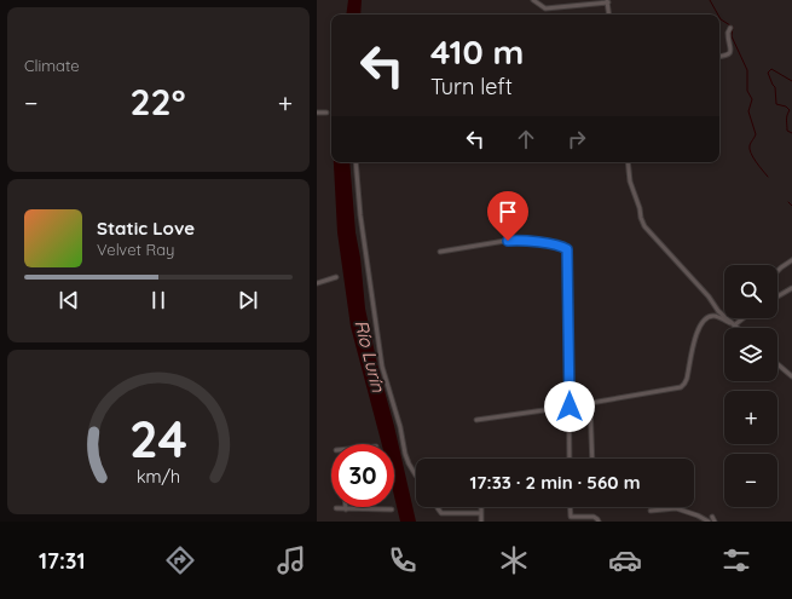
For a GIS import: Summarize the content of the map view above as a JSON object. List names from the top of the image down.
{
  "water": ["Río Lurín"],
  "page": {
    "tile": "Climate",
    "turn": ["410 m", "Turn left"],
    "heat": ["−", "22°", "+"],
    "song": ["Static Love", "Velvet Ray"],
    "map_buttons": ["+", "−"],
    "limit": "30",
    "trip": "17:33 · 2 min · 560 m",
    "tabs": "17:31",
    "gauge": ["24", "km/h"]
  }
}
